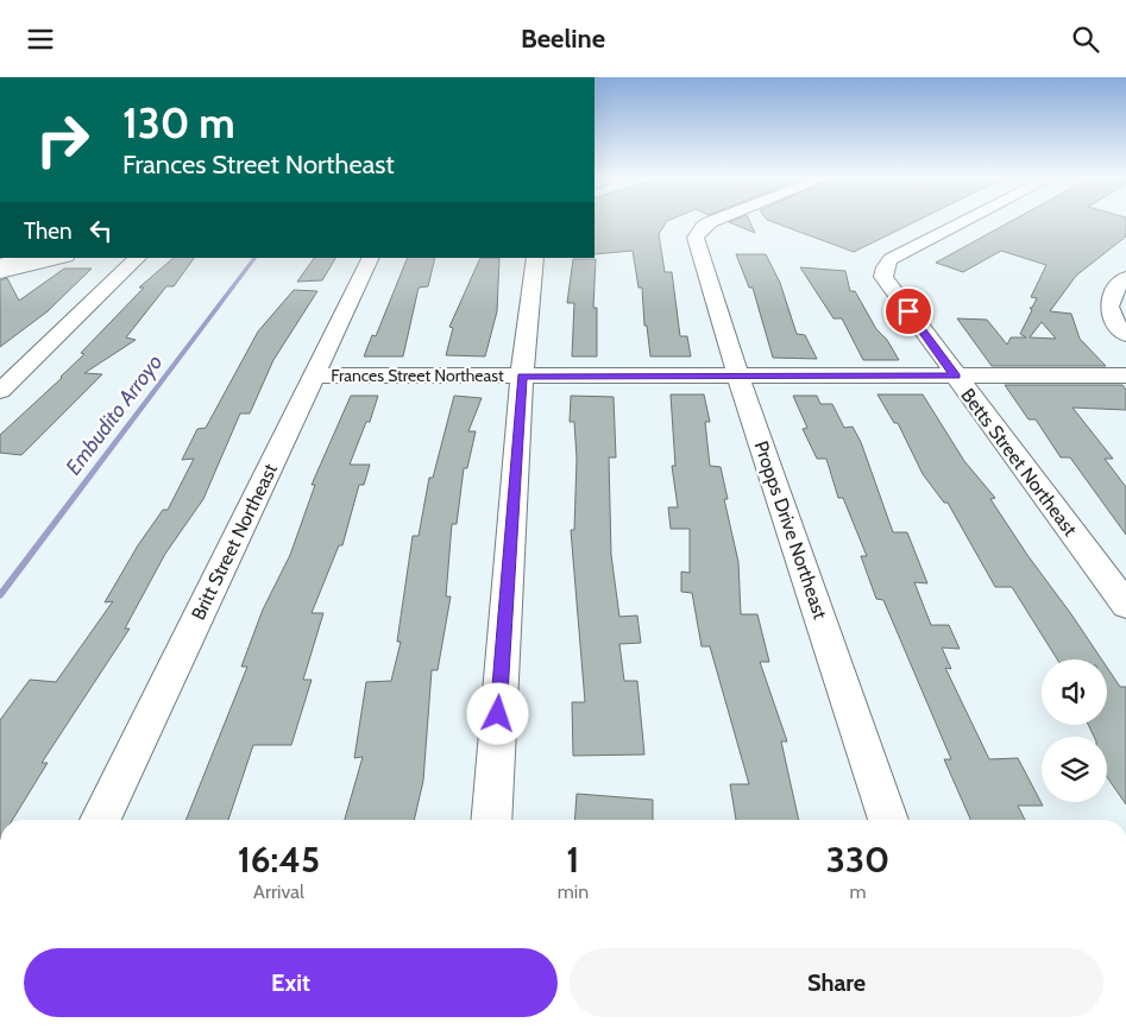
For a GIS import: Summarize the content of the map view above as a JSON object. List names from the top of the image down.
{
  "streets": {
    "street": [
      "Frances Street Northeast",
      "Betts Street Northeast",
      "Propps Drive Northeast",
      "Britt Street Northeast"
    ]
  },
  "crossings": [
    ["Frances Street Northeast", "Betts Street Northeast"],
    ["Frances Street Northeast", "Propps Drive Northeast"],
    ["Frances Street Northeast", "Britt Street Northeast"]
  ],
  "water": ["Embudito Arroyo"],
  "page": {
    "header": "Beeline",
    "turn": ["130 m", "Frances Street Northeast"],
    "then": "Then",
    "eta": [
      "16:45",
      "Arrival",
      "1",
      "min",
      "330",
      "m"
    ],
    "buttons": ["Exit", "Share"]
  }
}
